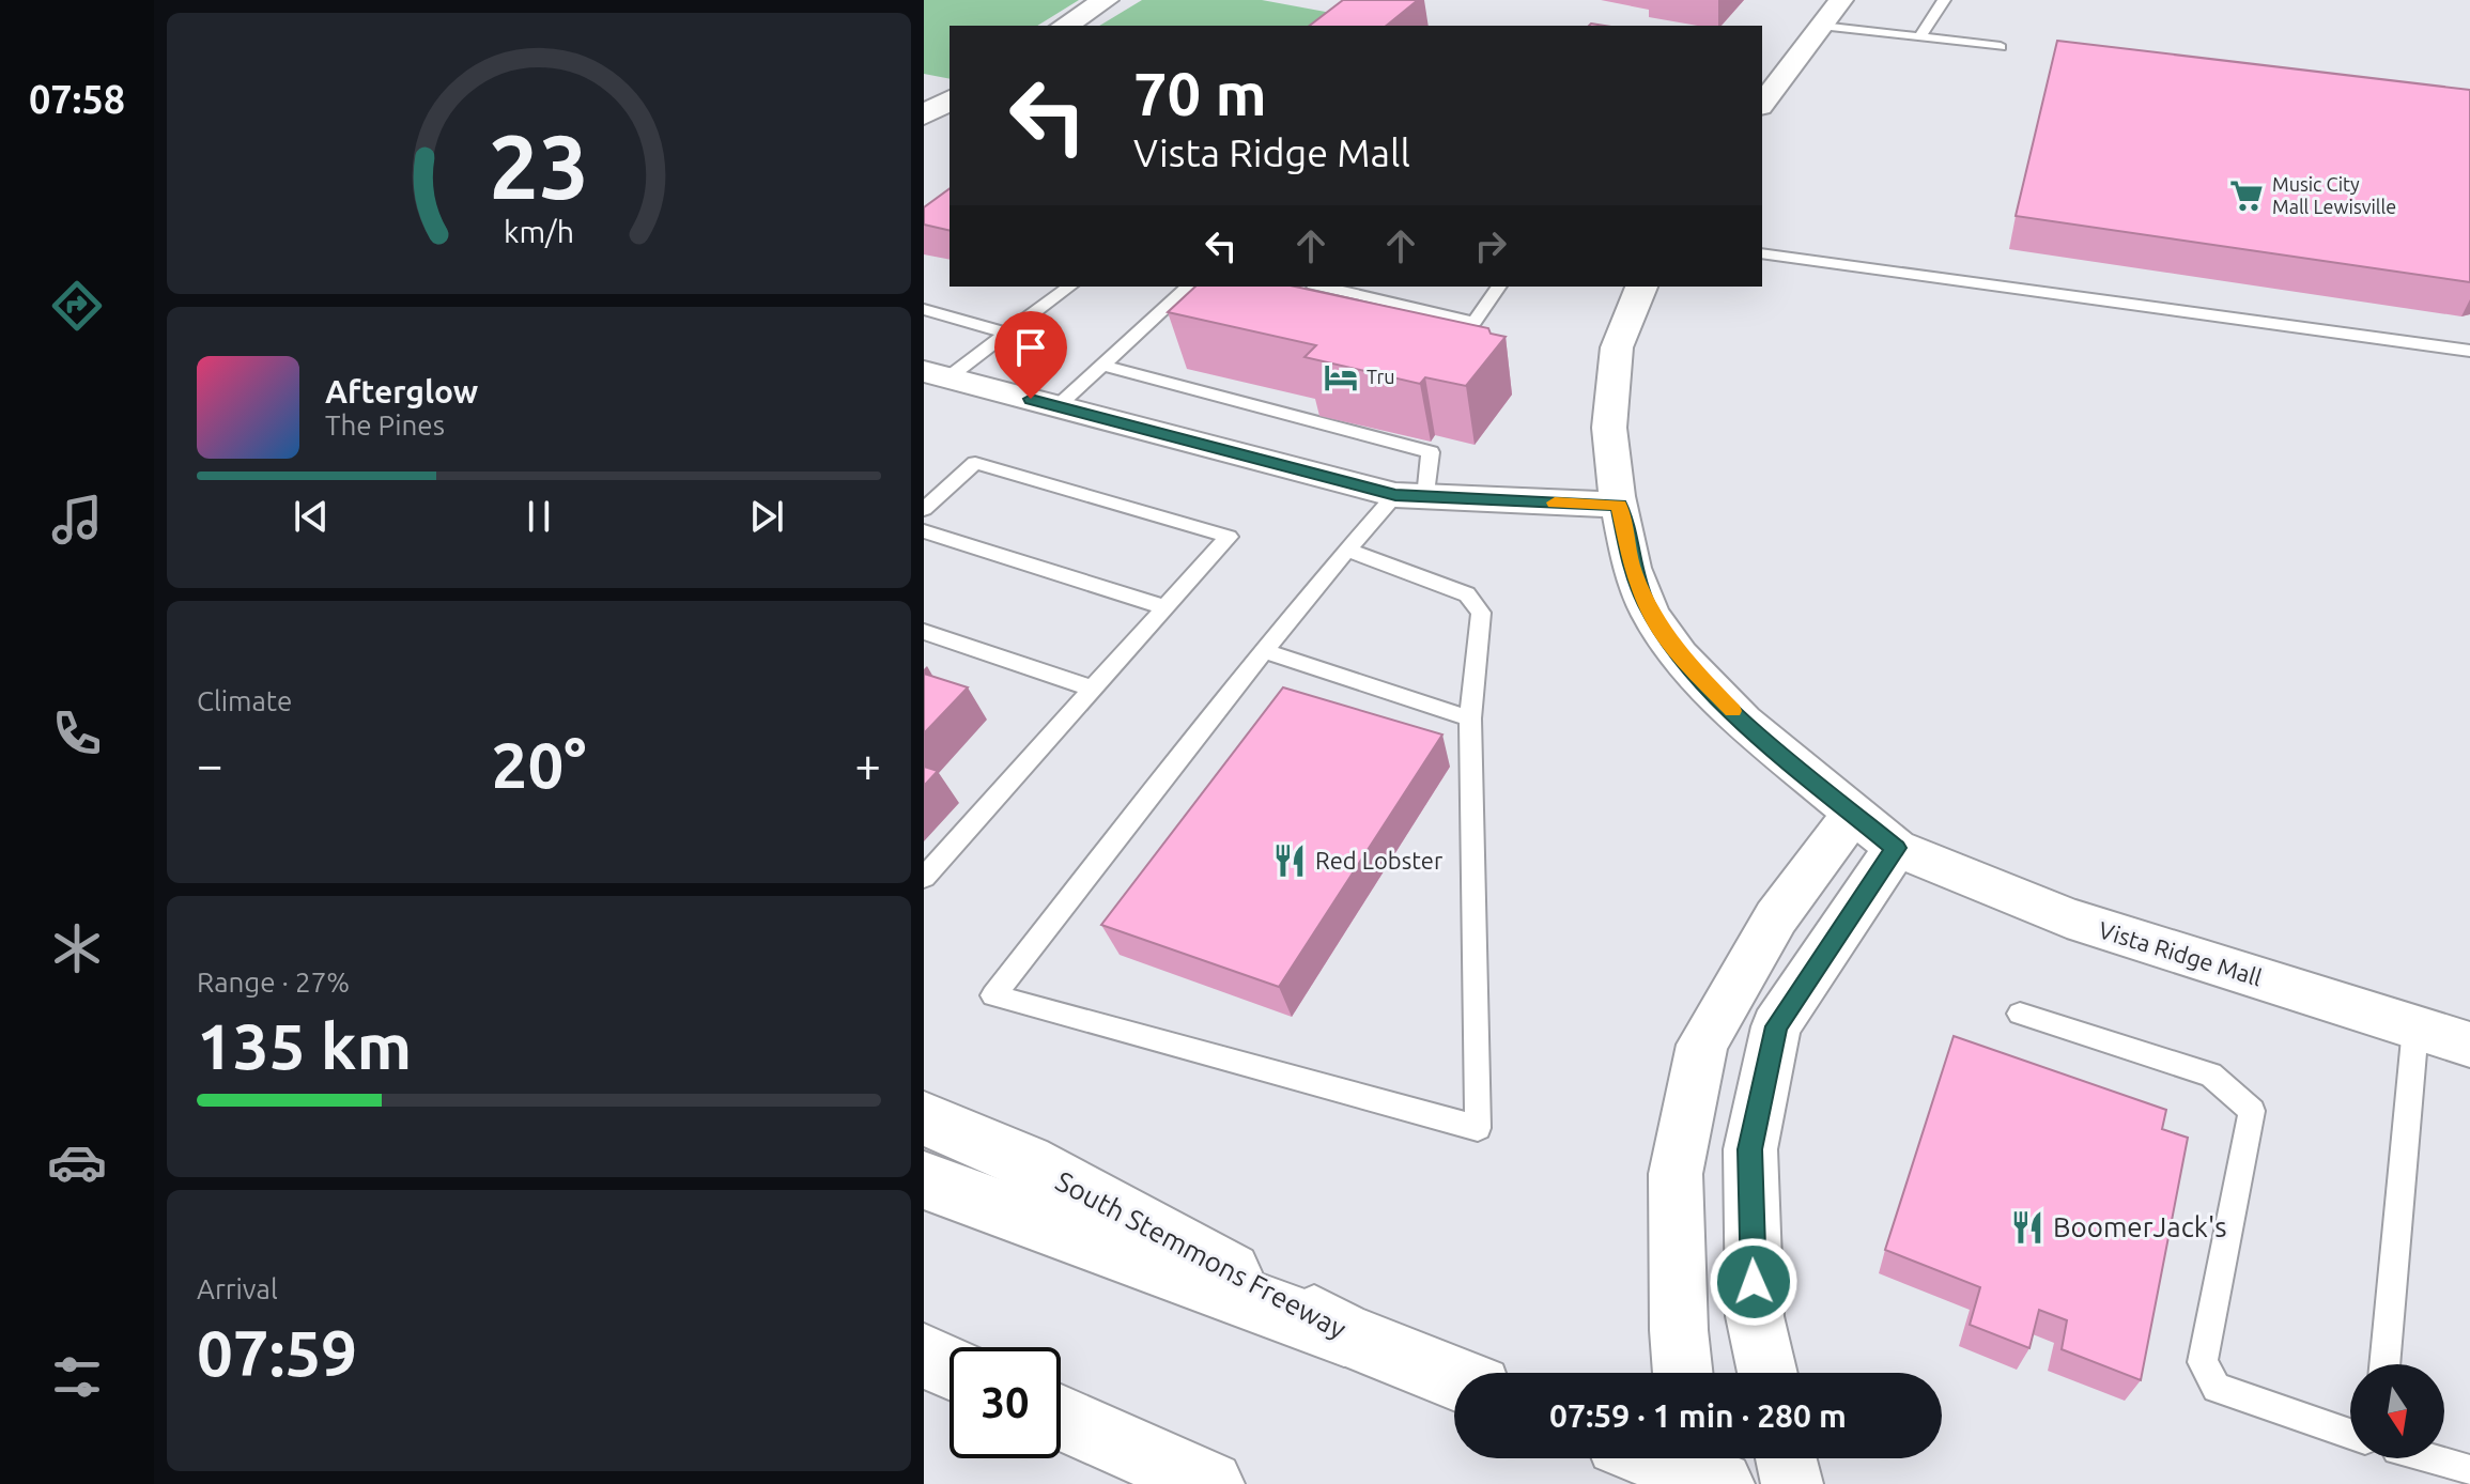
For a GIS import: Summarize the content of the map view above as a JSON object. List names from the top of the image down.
{
  "streets": {
    "main road": ["South Stemmons Freeway"],
    "street": ["Vista Ridge Mall"]
  },
  "places": {
    "supermarket": ["Music City Mall Lewisville"],
    "hotel": ["Tru"],
    "restaurant": ["Red Lobster", "BoomerJack's"]
  },
  "north": "bottom",
  "page": {
    "tabs": "07:58",
    "turn": ["70 m", "Vista Ridge Mall"],
    "song": ["Afterglow", "The Pines"],
    "tile": [
      "Climate",
      ["Range · 27%", "135 km"],
      ["Arrival", "07:59"]
    ],
    "heat": ["−", "20°", "+"],
    "limit": "30",
    "trip": "07:59 · 1 min · 280 m",
    "gauge": ["23", "km/h"]
  }
}
